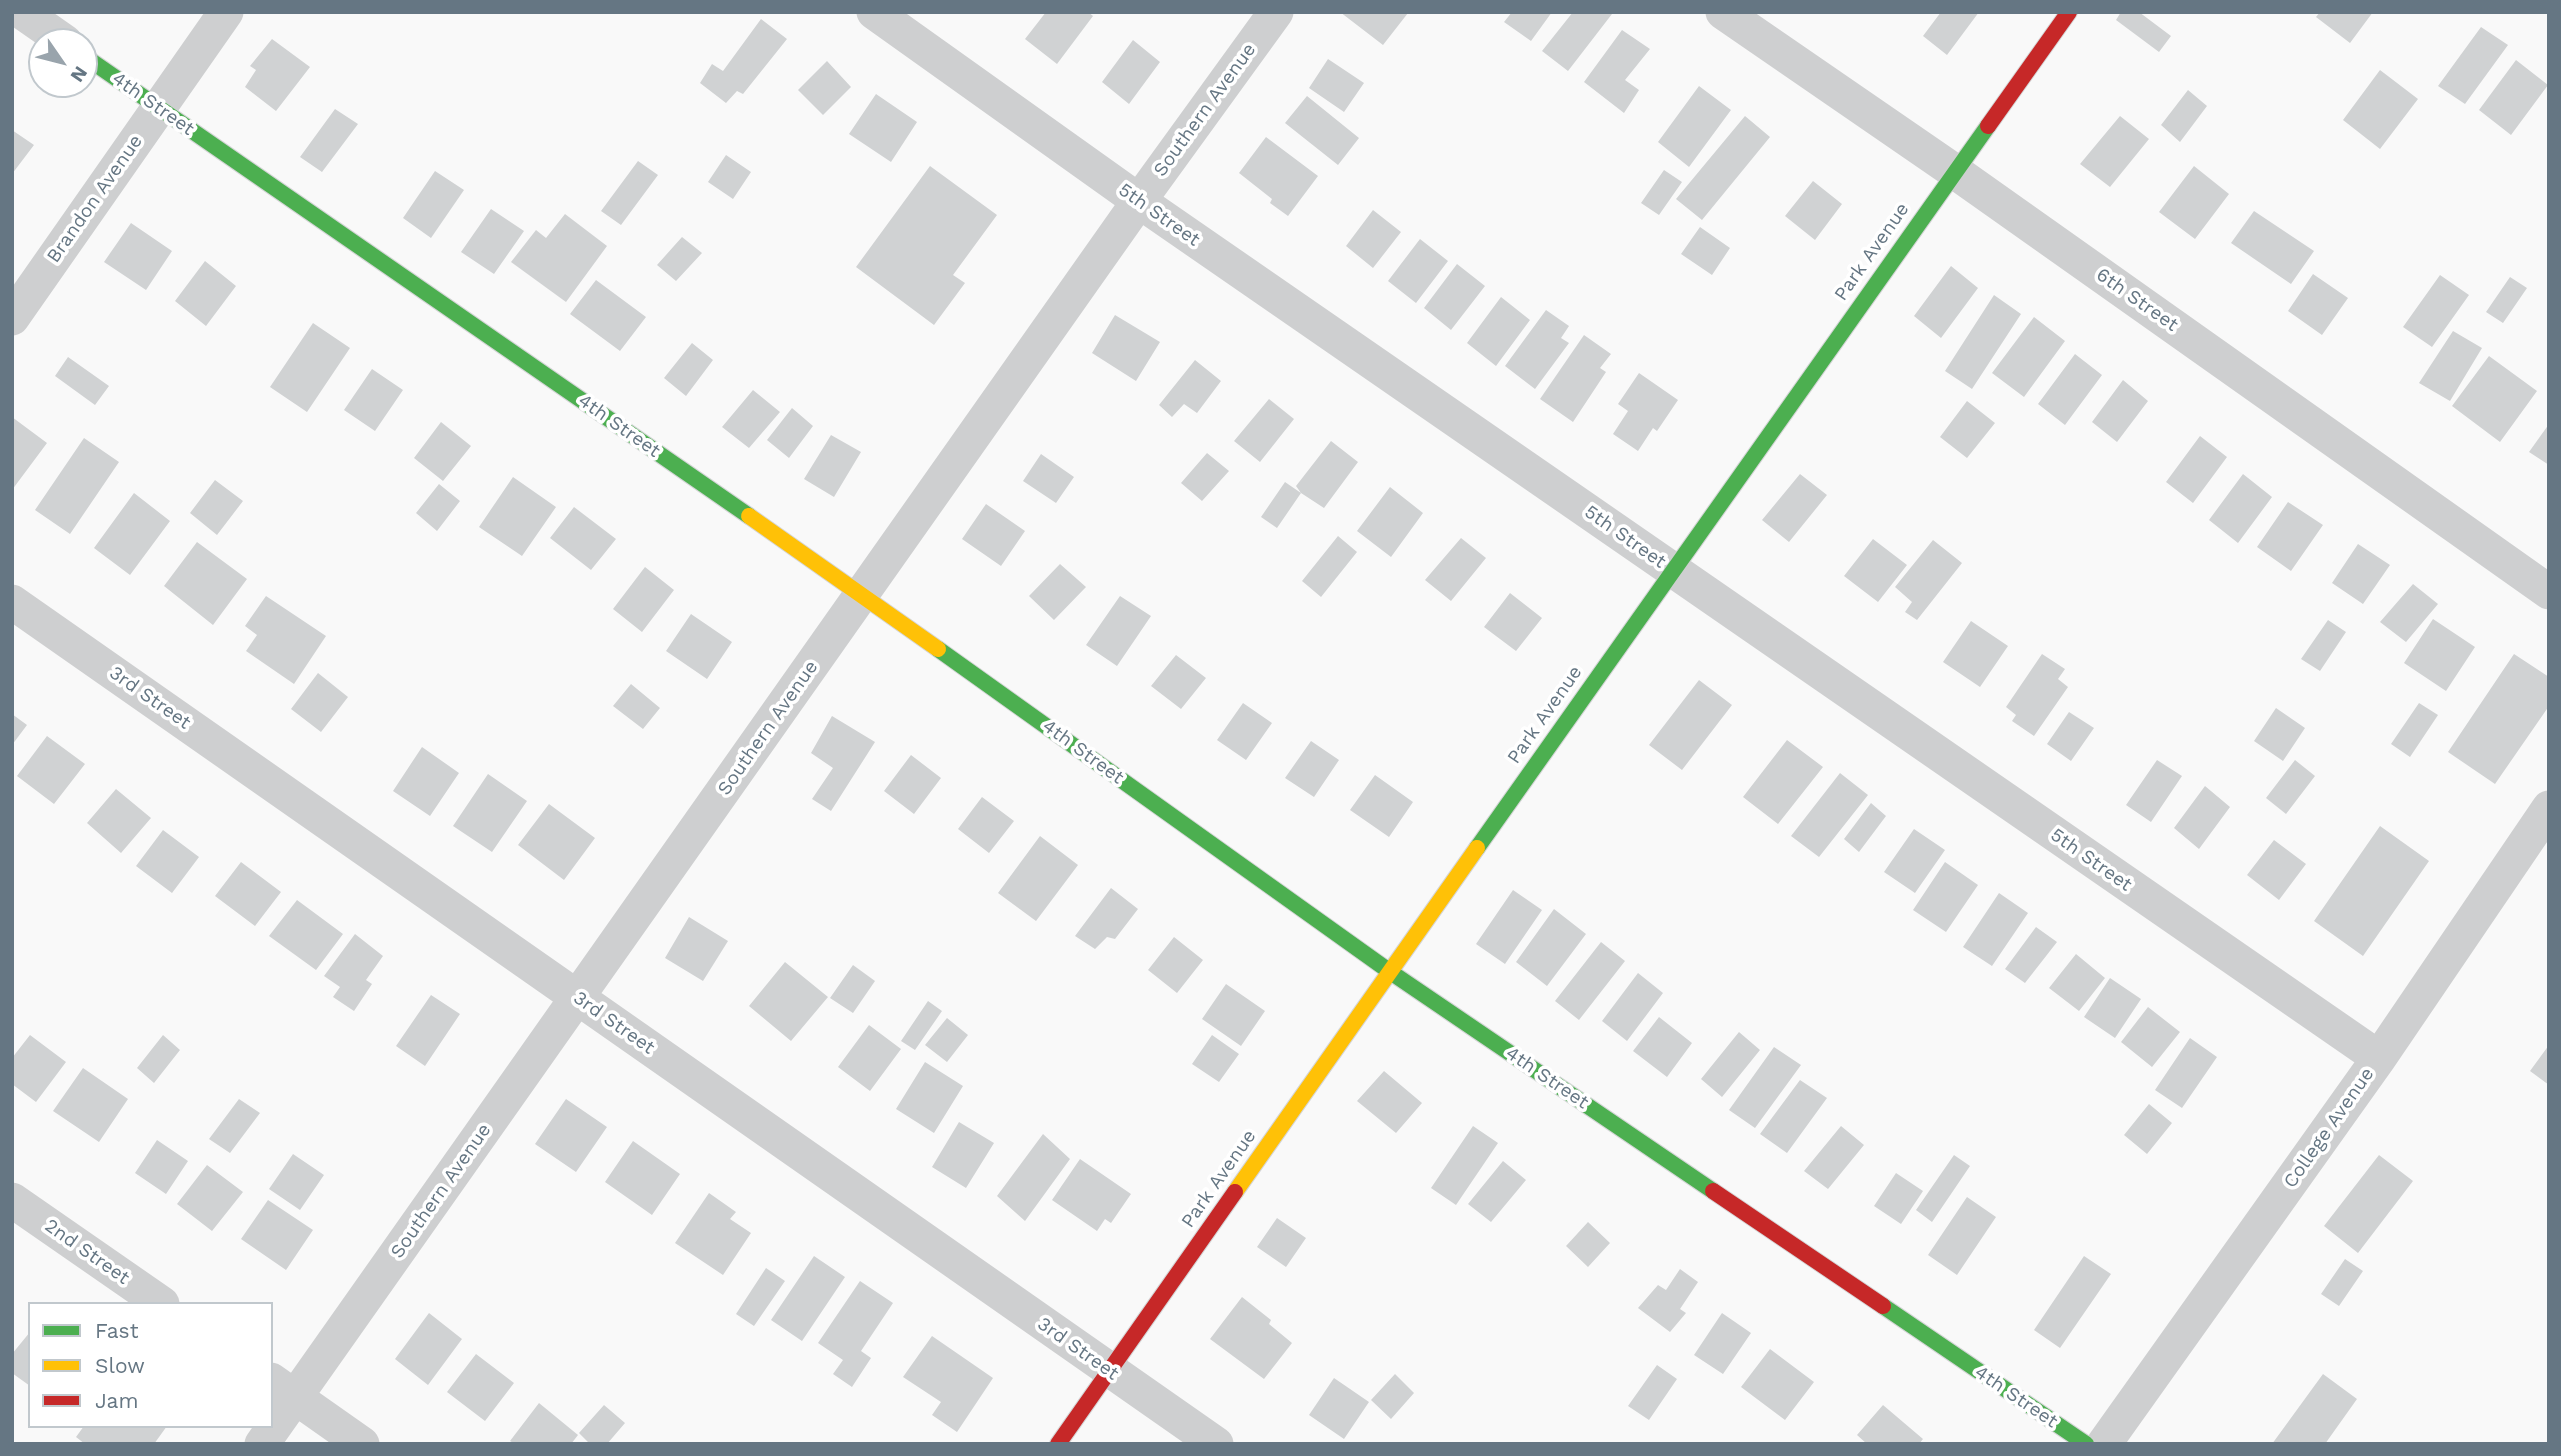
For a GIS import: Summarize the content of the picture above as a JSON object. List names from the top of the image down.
{
  "streets": {
    "street": [
      "4th Street",
      "Southern Avenue",
      "Brandon Avenue",
      "5th Street",
      "Park Avenue",
      "6th Street",
      "3rd Street",
      "College Avenue",
      "2nd Street"
    ]
  },
  "crossings": [
    ["4th Street", "Southern Avenue"],
    ["4th Street", "Brandon Avenue"],
    ["4th Street", "Park Avenue"],
    ["Southern Avenue", "5th Street"],
    ["Southern Avenue", "3rd Street"],
    ["5th Street", "Park Avenue"],
    ["5th Street", "College Avenue"],
    ["Park Avenue", "6th Street"],
    ["Park Avenue", "3rd Street"]
  ],
  "legend": ["Fast", "Slow", "Jam"],
  "north": "bottom right"
}
